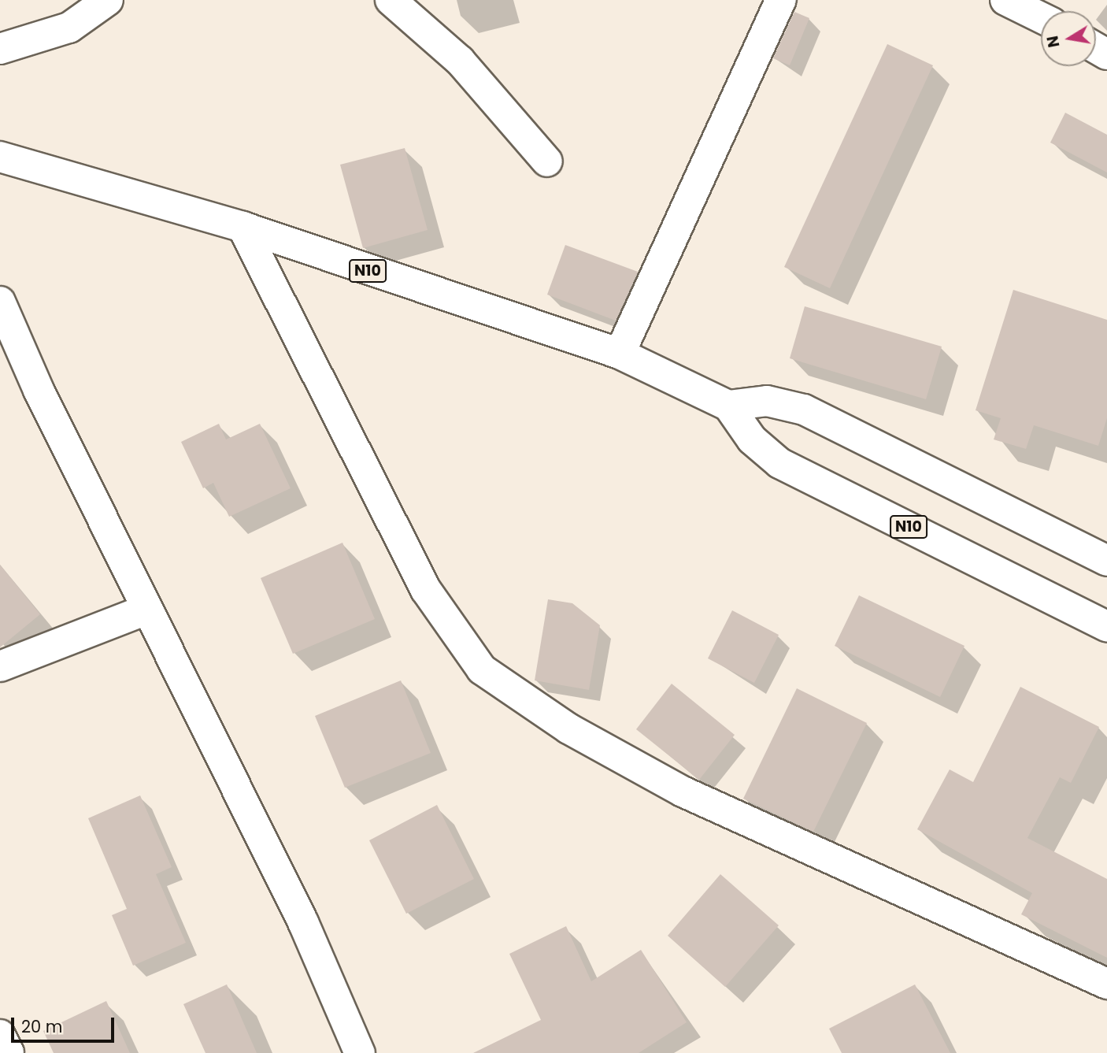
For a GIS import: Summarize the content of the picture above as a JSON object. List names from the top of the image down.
{
  "streets": {
    "main road": ["N10"]
  },
  "scale_bar": "20 m",
  "north": "left"
}
